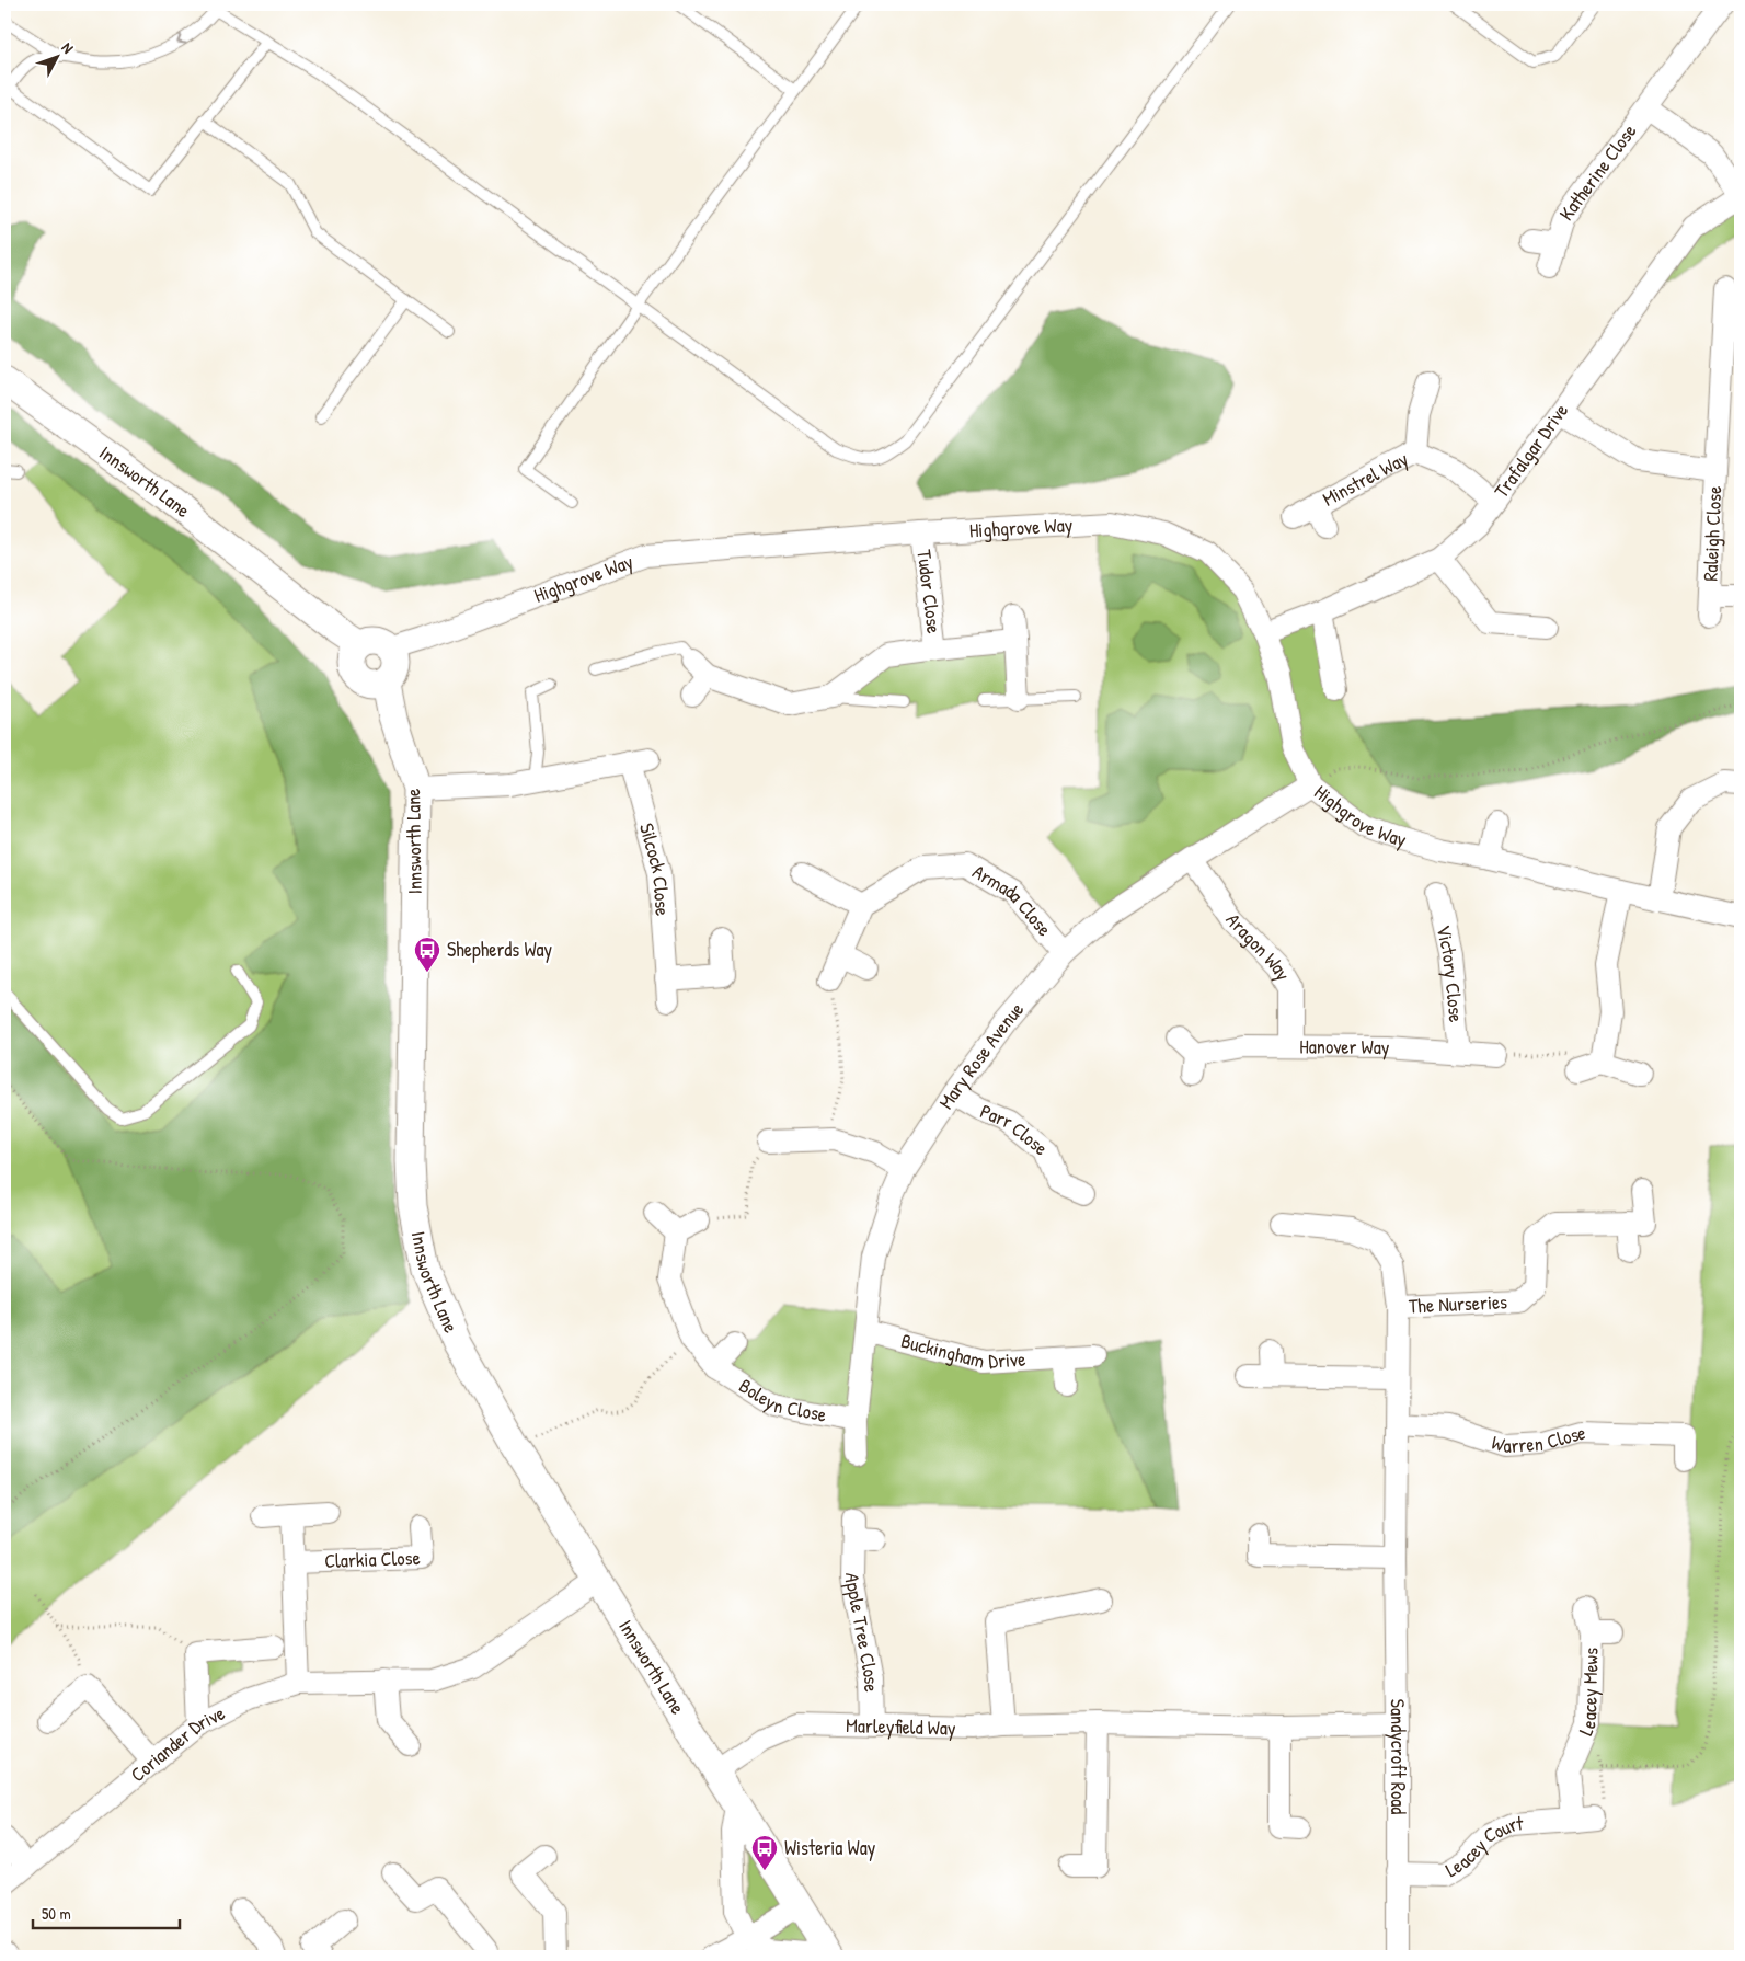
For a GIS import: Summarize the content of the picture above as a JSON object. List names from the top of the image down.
{
  "streets": {
    "street": [
      "Katherine Close",
      "Trafalgar Drive",
      "Minstrel Way",
      "Innsworth Lane",
      "Highgrove Way",
      "Raleigh Close",
      "Tudor Close",
      "Silcock Close",
      "Armada Close",
      "Aragon Way",
      "Victory Close",
      "Hanover Way",
      "Mary Rose Avenue",
      "Parr Close",
      "The Nurseries",
      "Buckingham Drive",
      "Boleyn Close",
      "Warren Close",
      "Clarkia Close",
      "Apple Tree Close",
      "Leacey Mews",
      "Marleyfield Way",
      "Coriander Drive",
      "Sandycroft Road",
      "Leacey Court"
    ]
  },
  "crossings": [
    ["Katherine Close", "Trafalgar Drive"],
    ["Trafalgar Drive", "Minstrel Way"],
    ["Trafalgar Drive", "Highgrove Way"],
    ["Trafalgar Drive", "Raleigh Close"],
    ["Innsworth Lane", "Highgrove Way"],
    ["Innsworth Lane", "Marleyfield Way"],
    ["Innsworth Lane", "Coriander Drive"],
    ["Highgrove Way", "Tudor Close"],
    ["Highgrove Way", "Mary Rose Avenue"],
    ["Armada Close", "Mary Rose Avenue"],
    ["Aragon Way", "Hanover Way"],
    ["Aragon Way", "Mary Rose Avenue"],
    ["Victory Close", "Hanover Way"],
    ["Mary Rose Avenue", "Parr Close"],
    ["Mary Rose Avenue", "Buckingham Drive"],
    ["Mary Rose Avenue", "Boleyn Close"],
    ["The Nurseries", "Sandycroft Road"],
    ["Warren Close", "Sandycroft Road"],
    ["Clarkia Close", "Coriander Drive"],
    ["Apple Tree Close", "Marleyfield Way"],
    ["Leacey Mews", "Leacey Court"],
    ["Marleyfield Way", "Sandycroft Road"],
    ["Sandycroft Road", "Leacey Court"]
  ],
  "places": {
    "bus stop": ["Shepherds Way", "Wisteria Way"]
  },
  "scale_bar": "50 m",
  "north": "top right"
}
